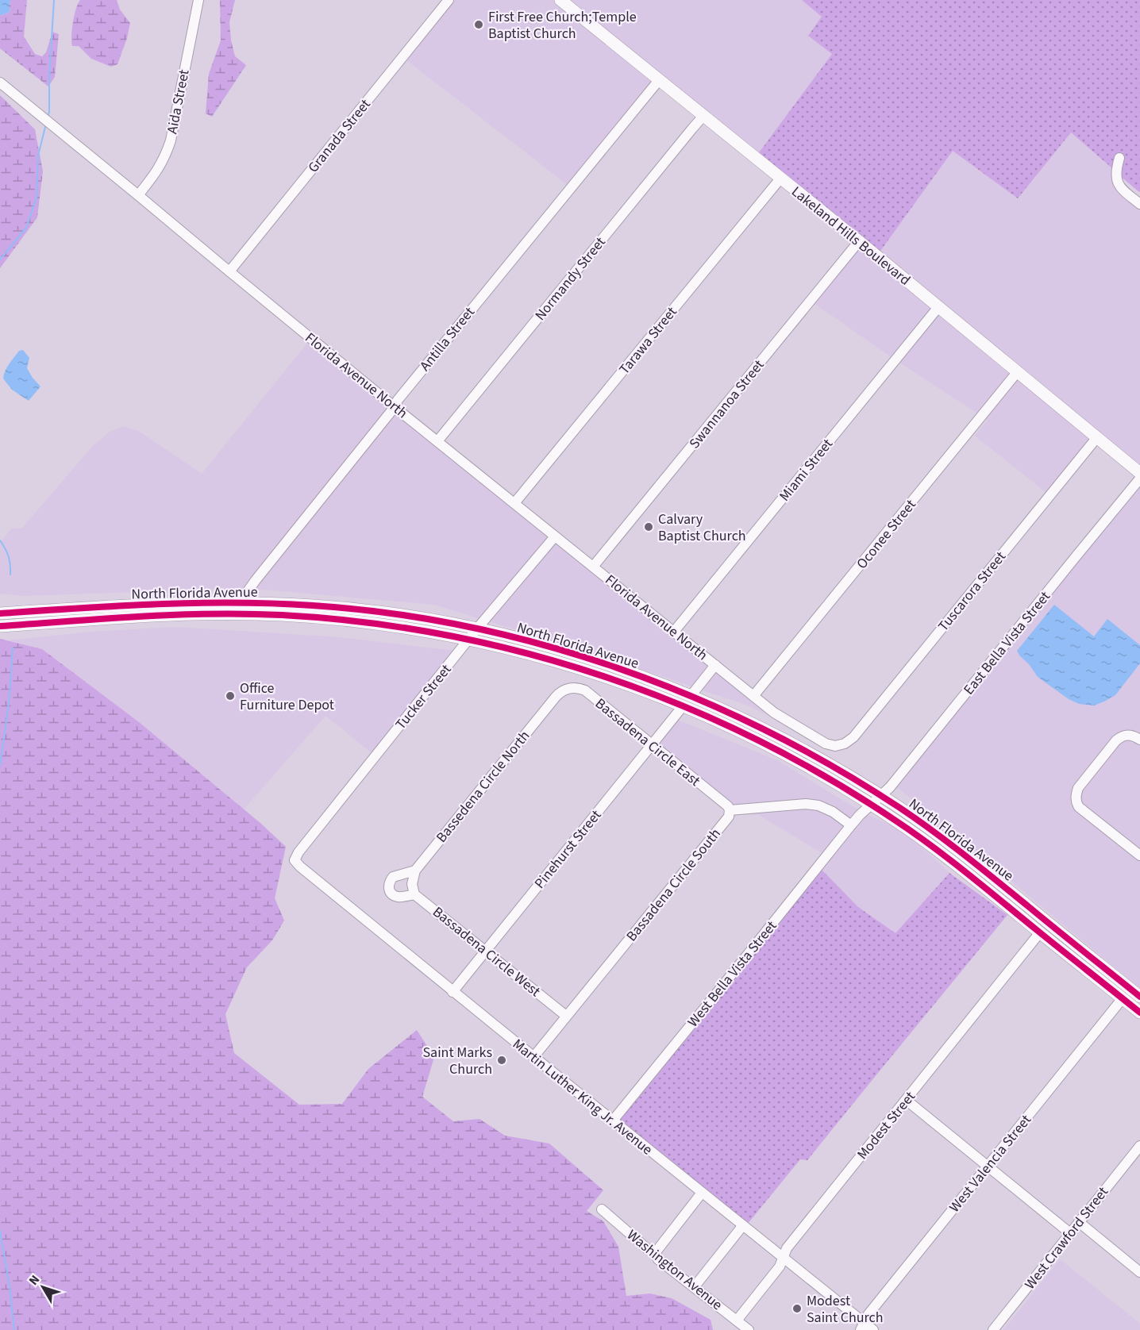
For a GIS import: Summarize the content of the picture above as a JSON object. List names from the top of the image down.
{
  "streets": {
    "main road": ["Lakeland Hills Boulevard", "North Florida Avenue"],
    "street": [
      "Aida Street",
      "Granada Street",
      "Normandy Street",
      "Antilla Street",
      "Tarawa Street",
      "Florida Avenue North",
      "Swannanoa Street",
      "Miami Street",
      "Oconee Street",
      "Tuscarora Street",
      "East Bella Vista Street",
      "Tucker Street",
      "Bassadena Circle East",
      "Bassedena Circle North",
      "Pinehurst Street",
      "Bassadena Circle South",
      "Bassadena Circle West",
      "West Bella Vista Street",
      "Martin Luther King Jr. Avenue",
      "Modest Street",
      "West Valencia Street",
      "West Crawford Street",
      "Washington Avenue"
    ]
  },
  "crossings": [
    ["Aida Street", "Florida Avenue North"],
    ["Granada Street", "Florida Avenue North"],
    ["Lakeland Hills Boulevard", "Normandy Street"],
    ["Lakeland Hills Boulevard", "Antilla Street"],
    ["Lakeland Hills Boulevard", "Tarawa Street"],
    ["Lakeland Hills Boulevard", "Swannanoa Street"],
    ["Lakeland Hills Boulevard", "Miami Street"],
    ["Lakeland Hills Boulevard", "Oconee Street"],
    ["Lakeland Hills Boulevard", "Tuscarora Street"],
    ["Normandy Street", "Florida Avenue North"],
    ["Antilla Street", "Florida Avenue North"],
    ["Antilla Street", "North Florida Avenue"],
    ["Tarawa Street", "Florida Avenue North"],
    ["Florida Avenue North", "Swannanoa Street"],
    ["Florida Avenue North", "Miami Street"],
    ["Florida Avenue North", "Tucker Street"],
    ["Oconee Street", "Tuscarora Street"],
    ["North Florida Avenue", "East Bella Vista Street"],
    ["North Florida Avenue", "Tucker Street"],
    ["North Florida Avenue", "Pinehurst Street"],
    ["North Florida Avenue", "West Bella Vista Street"],
    ["North Florida Avenue", "Modest Street"],
    ["North Florida Avenue", "West Valencia Street"],
    ["East Bella Vista Street", "West Bella Vista Street"],
    ["Tucker Street", "Martin Luther King Jr. Avenue"],
    ["Bassadena Circle East", "Bassedena Circle North"],
    ["Bassadena Circle East", "Pinehurst Street"],
    ["Bassadena Circle East", "Bassadena Circle South"],
    ["Bassedena Circle North", "Bassadena Circle West"],
    ["Pinehurst Street", "Bassadena Circle West"],
    ["Pinehurst Street", "Martin Luther King Jr. Avenue"],
    ["Bassadena Circle South", "Bassadena Circle West"],
    ["Bassadena Circle South", "Martin Luther King Jr. Avenue"],
    ["West Bella Vista Street", "Martin Luther King Jr. Avenue"],
    ["Martin Luther King Jr. Avenue", "Modest Street"],
    ["Martin Luther King Jr. Avenue", "West Valencia Street"],
    ["Modest Street", "Washington Avenue"]
  ],
  "places": [
    "First Free Church;Temple Baptist Church",
    "Calvary Baptist Church",
    "Office Furniture Depot",
    "Saint Marks Church",
    "Modest Saint Church"
  ],
  "north": "top left"
}
